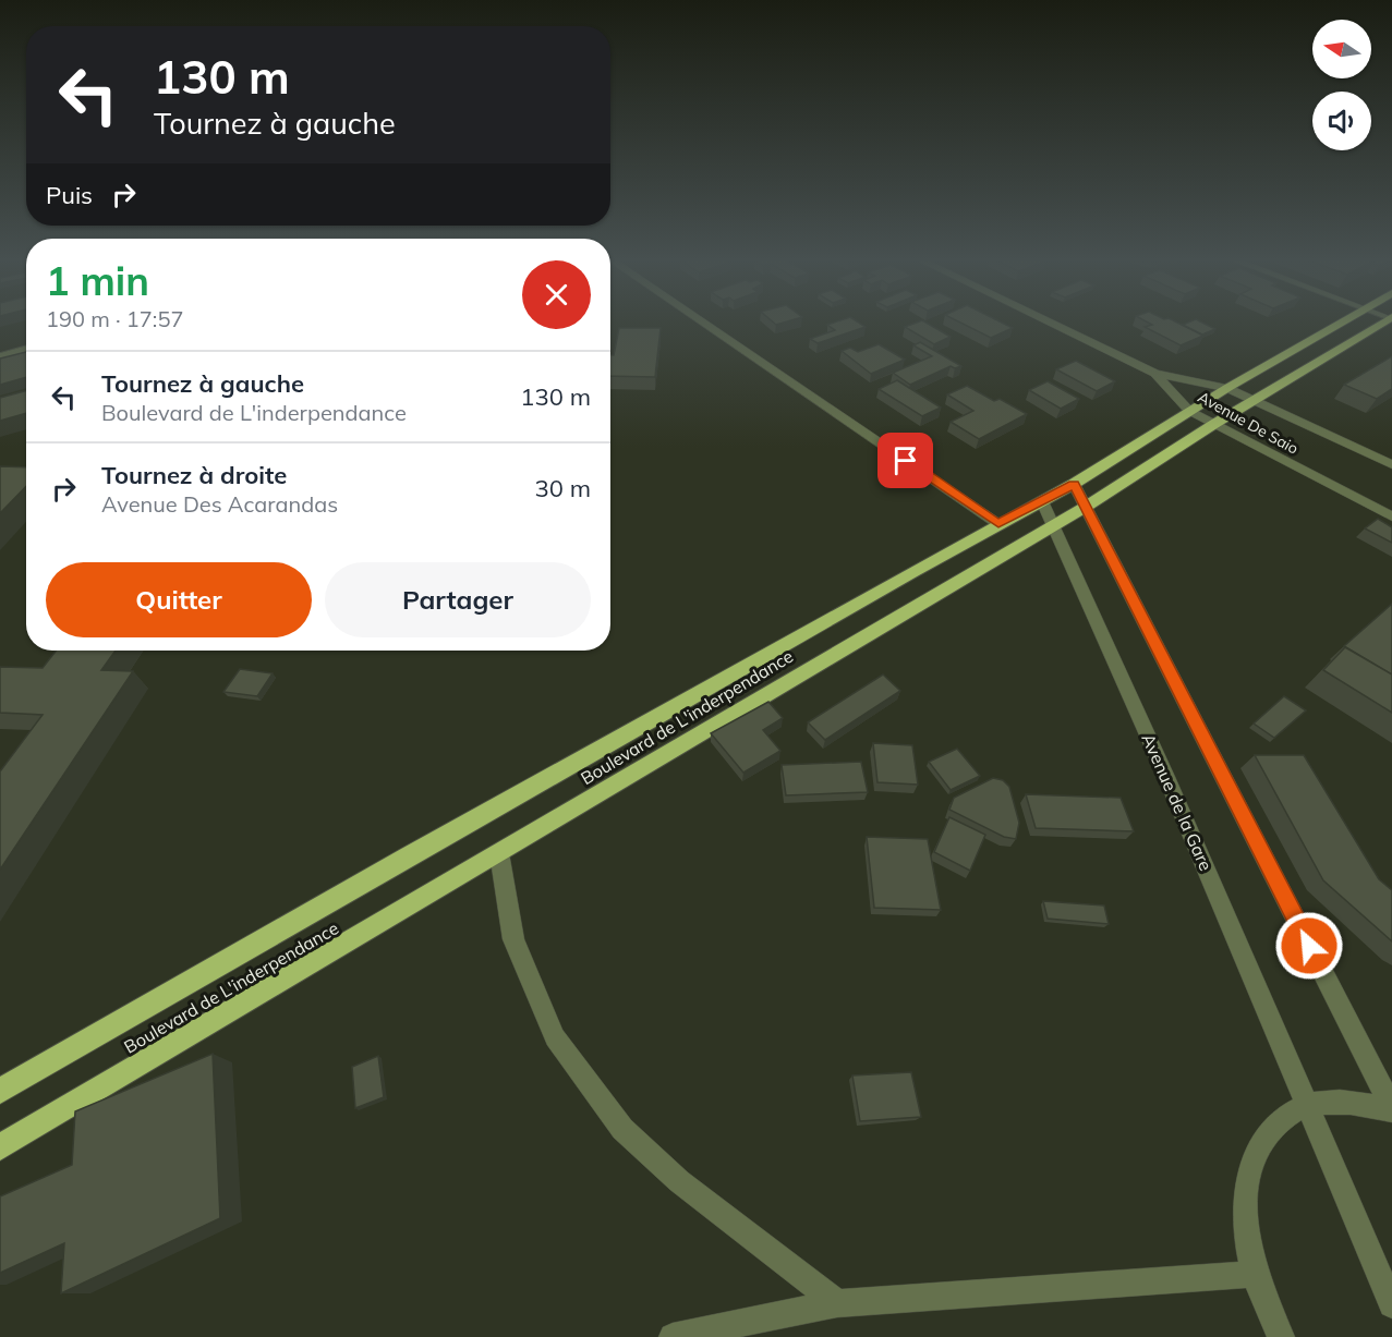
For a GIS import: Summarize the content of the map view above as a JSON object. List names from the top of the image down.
{
  "streets": {
    "highway": ["Boulevard de L'inderpendance"],
    "street": ["Avenue De Saio", "Avenue de la Gare"]
  },
  "crossings": [
    ["Avenue De Saio", "Boulevard de L'inderpendance"],
    ["Boulevard de L'inderpendance", "Avenue de la Gare"]
  ],
  "north": "left",
  "page": {
    "turn": ["130 m", "Tournez à gauche"],
    "then": "Puis",
    "heading": ["1 min", "190 m · 17:57"],
    "list": [
      {
        "name": "Tournez à gauche",
        "note": "Boulevard de L'inderpendance",
        "value": "130 m"
      },
      {
        "name": "Tournez à droite",
        "note": "Avenue Des Acarandas",
        "value": "30 m"
      }
    ],
    "buttons": ["Quitter", "Partager"]
  }
}
